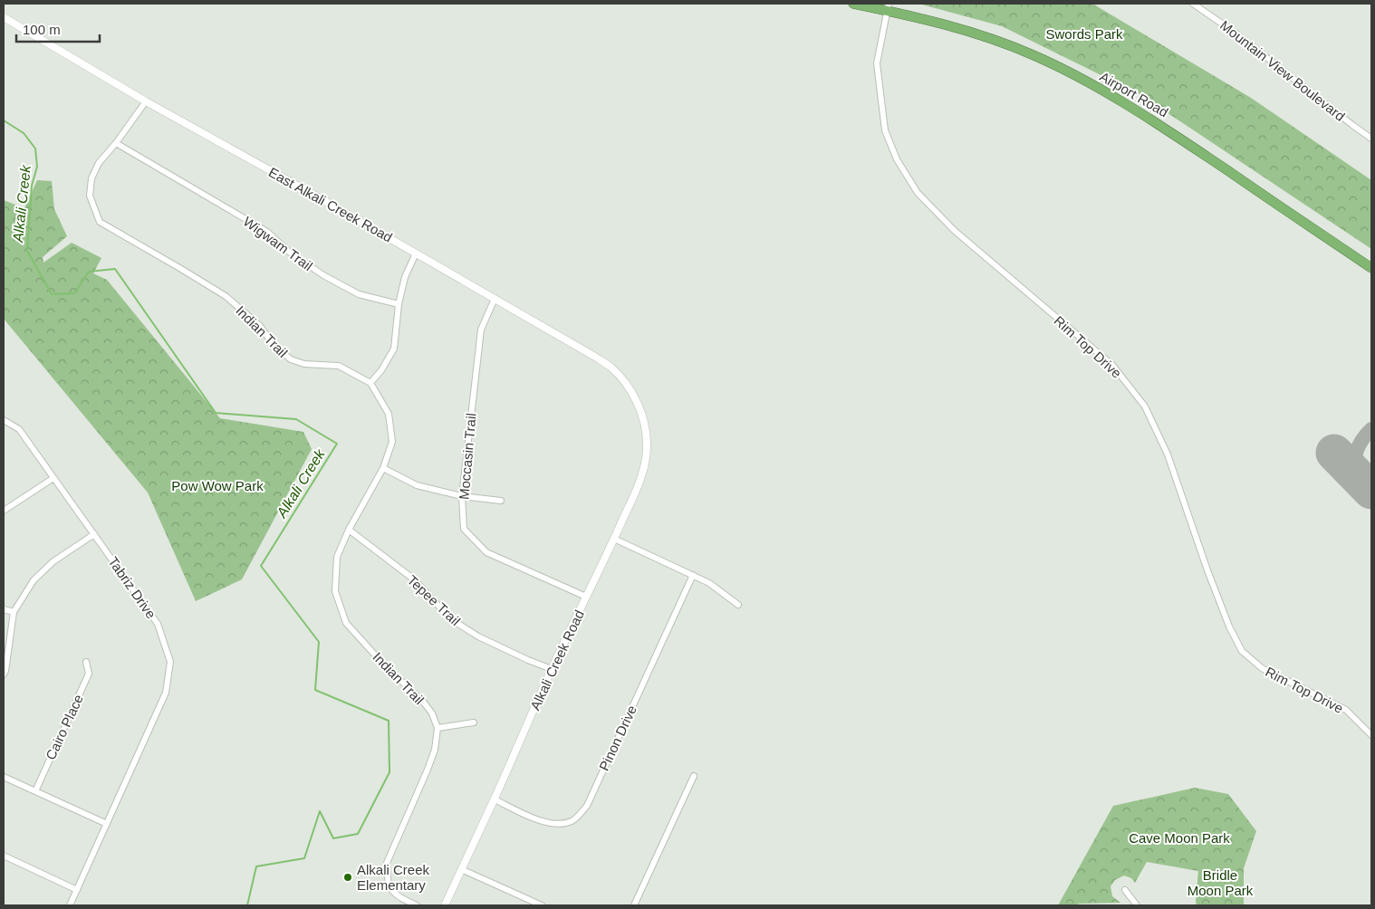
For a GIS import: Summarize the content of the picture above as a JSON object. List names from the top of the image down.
{
  "streets": {
    "highway": ["Airport Road"],
    "street": [
      "Mountain View Boulevard",
      "East Alkali Creek Road",
      "Wigwam Trail",
      "Indian Trail",
      "Rim Top Drive",
      "Moccasin Trail",
      "Tabriz Drive",
      "Tepee Trail",
      "Alkali Creek Road",
      "Cairo Place",
      "Pinon Drive"
    ]
  },
  "crossings": [
    ["Airport Road", "Rim Top Drive"],
    ["East Alkali Creek Road", "Indian Trail"],
    ["East Alkali Creek Road", "Moccasin Trail"],
    ["East Alkali Creek Road", "Alkali Creek Road"],
    ["Wigwam Trail", "Indian Trail"],
    ["Indian Trail", "Tepee Trail"],
    ["Moccasin Trail", "Alkali Creek Road"],
    ["Tepee Trail", "Alkali Creek Road"],
    ["Alkali Creek Road", "Pinon Drive"]
  ],
  "water": ["Alkali Creek"],
  "parks": [
    "Swords Park",
    "Pow Wow Park",
    "Cave Moon Park",
    "Bridle Moon Park"
  ],
  "places": ["Alkali Creek Elementary"],
  "scale_bar": "100 m"
}
